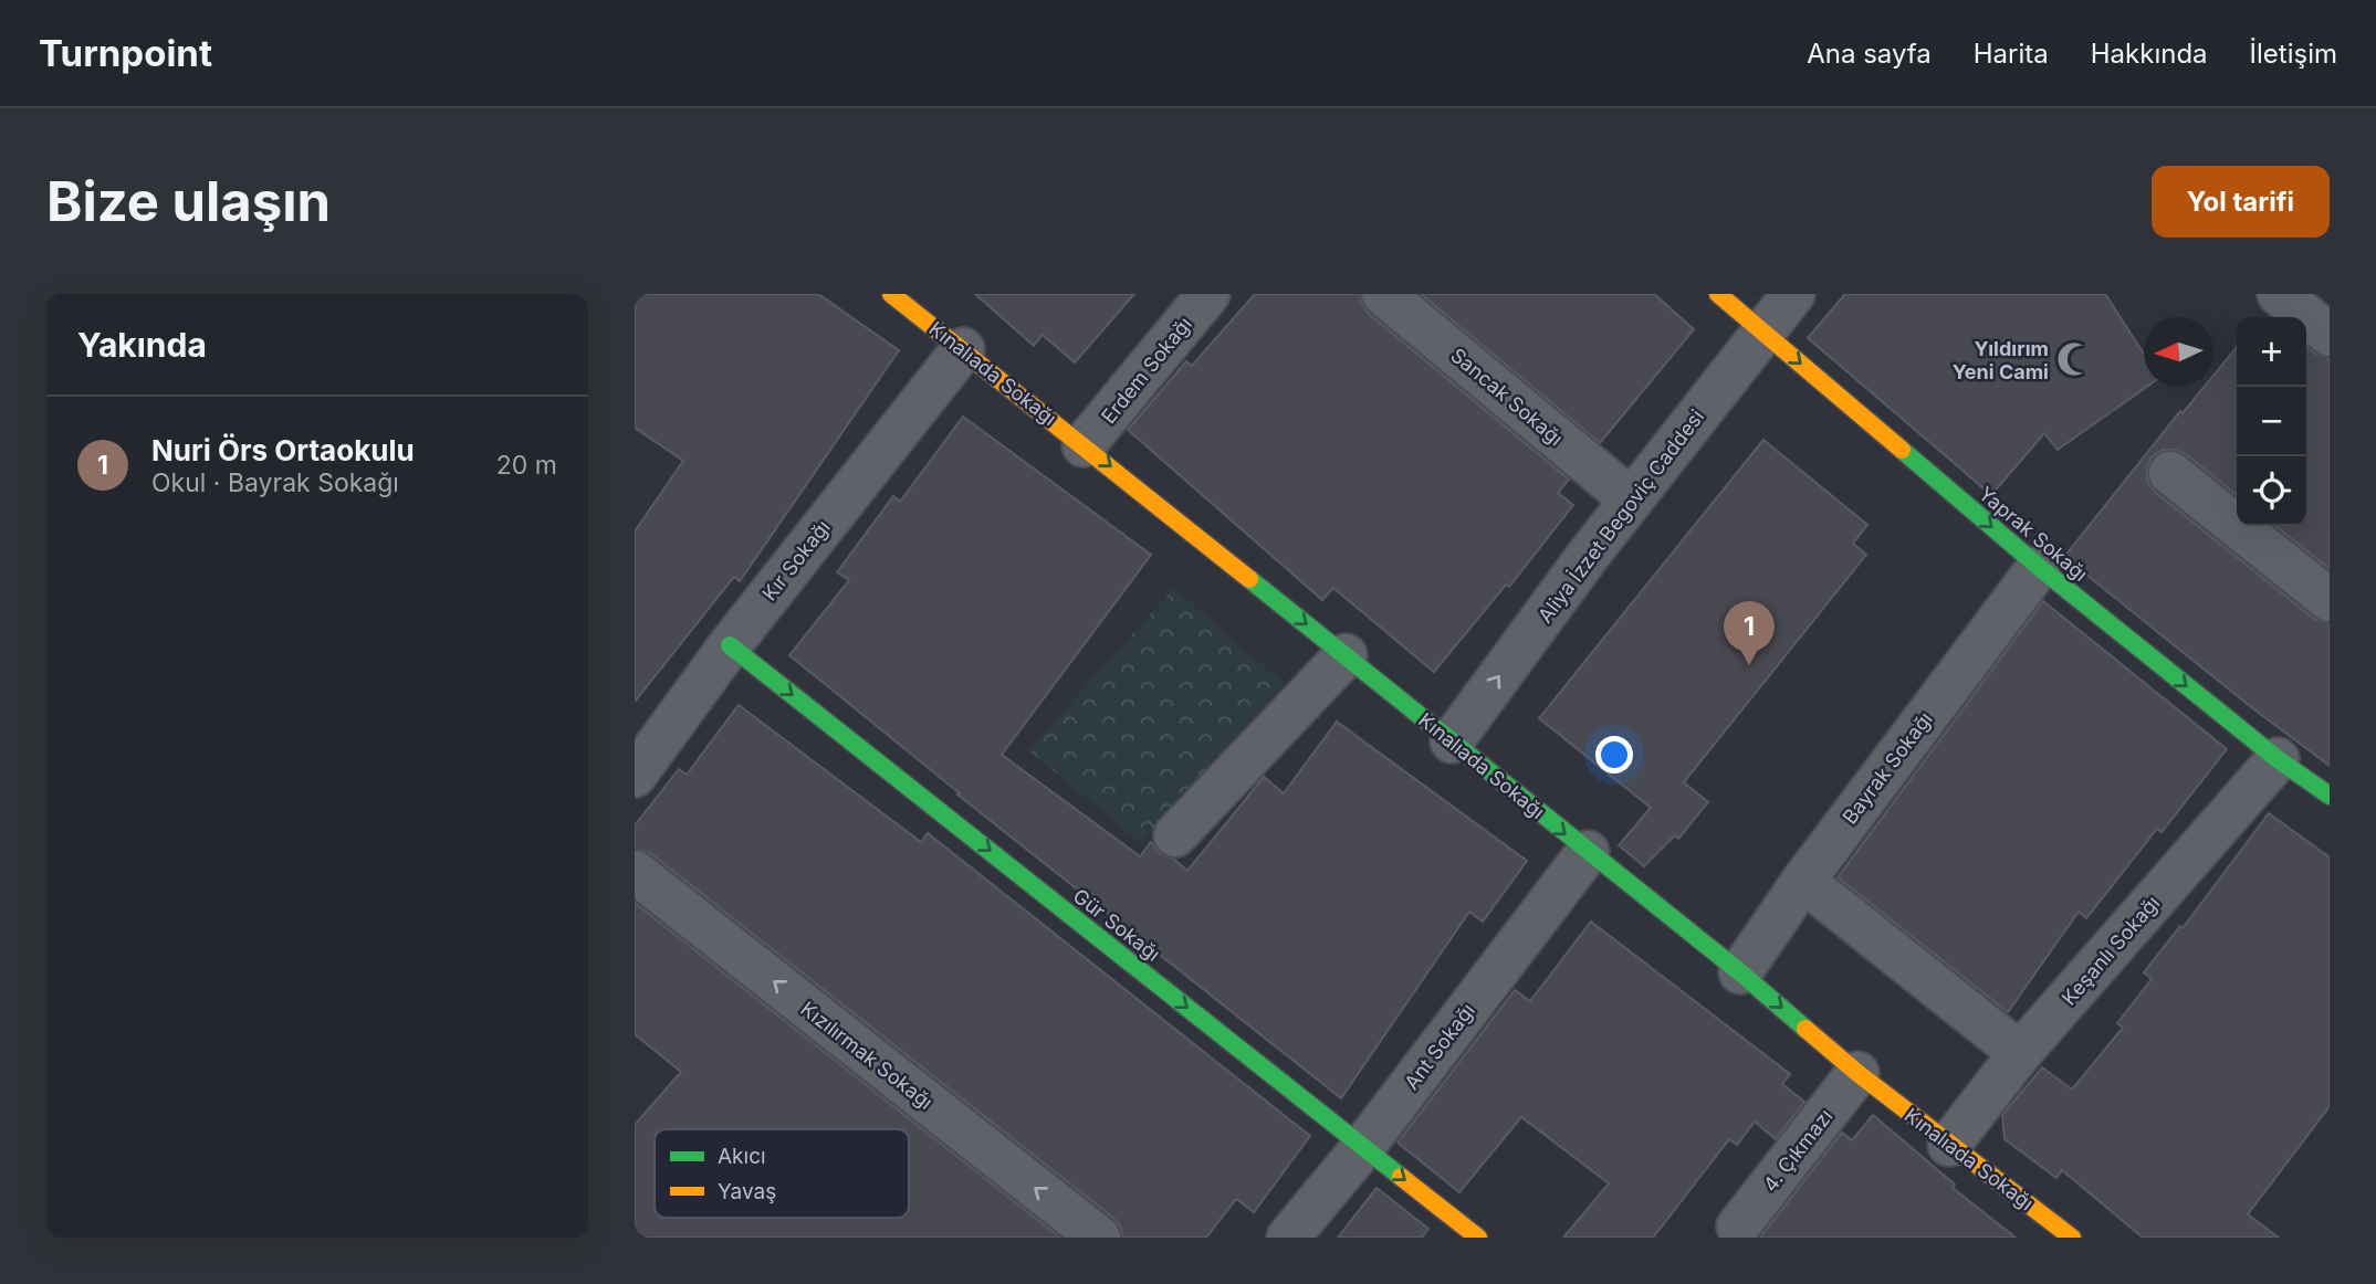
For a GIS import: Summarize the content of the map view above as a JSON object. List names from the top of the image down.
{
  "streets": {
    "street": [
      "Erdem Sokağı",
      "Kınalıada Sokağı",
      "Sancak Sokağı",
      "Aliya İzzet Begoviç Caddesi",
      "Yaprak Sokağı",
      "Kır Sokağı",
      "Bayrak Sokağı",
      "Gür Sokağı",
      "Keşanlı Sokağı",
      "Ant Sokağı",
      "Kızılırmak Sokağı",
      "4. Çıkmazı"
    ]
  },
  "crossings": [
    ["Erdem Sokağı", "Kınalıada Sokağı"],
    ["Kınalıada Sokağı", "Aliya İzzet Begoviç Caddesi"],
    ["Kınalıada Sokağı", "Kır Sokağı"],
    ["Kınalıada Sokağı", "Bayrak Sokağı"],
    ["Kınalıada Sokağı", "Keşanlı Sokağı"],
    ["Kınalıada Sokağı", "Ant Sokağı"],
    ["Kınalıada Sokağı", "4. Çıkmazı"],
    ["Sancak Sokağı", "Aliya İzzet Begoviç Caddesi"],
    ["Aliya İzzet Begoviç Caddesi", "Yaprak Sokağı"],
    ["Yaprak Sokağı", "Bayrak Sokağı"],
    ["Yaprak Sokağı", "Keşanlı Sokağı"],
    ["Kır Sokağı", "Gür Sokağı"],
    ["Gür Sokağı", "Ant Sokağı"]
  ],
  "one_way": [
    "Kınalıada Sokağı",
    "Aliya İzzet Begoviç Caddesi",
    "Gür Sokağı",
    "Kızılırmak Sokağı"
  ],
  "places": {
    "mosque": ["Yıldırım Yeni Cami"]
  },
  "legend": ["Akıcı", "Yavaş"],
  "north": "left",
  "page": {
    "header": "Turnpoint",
    "nav": [
      "Ana sayfa",
      "Harita",
      "Hakkında",
      "İletişim"
    ],
    "buttons": "Yol tarifi",
    "title": "Bize ulaşın",
    "heading": "Yakında",
    "map_buttons": ["+", "−"],
    "list": [
      {
        "mark": "1",
        "name": "Nuri Örs Ortaokulu",
        "note": "Okul · Bayrak Sokağı",
        "value": "20 m"
      }
    ],
    "pins": "1"
  }
}
